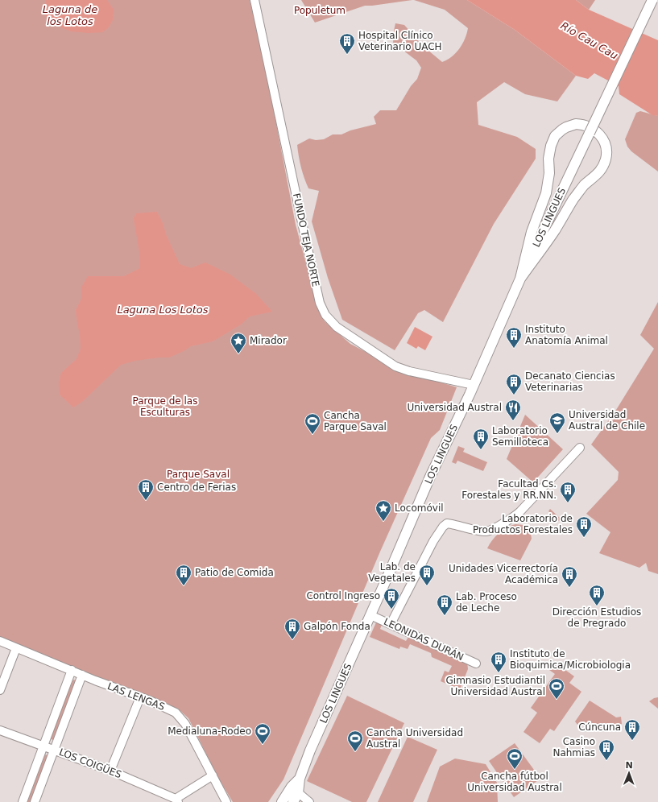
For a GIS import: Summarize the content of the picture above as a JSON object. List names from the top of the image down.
{
  "streets": {
    "main road": ["LOS LINGUES"],
    "street": [
      "FUNDO TEJA NORTE",
      "LEONIDAS DURÁN",
      "LAS LENGAS",
      "LOS COIGÜES"
    ]
  },
  "crossings": [
    ["LOS LINGUES", "FUNDO TEJA NORTE"],
    ["LOS LINGUES", "LEONIDAS DURÁN"]
  ],
  "water": ["Laguna de los Lotos", "Río Cau Cau", "Laguna Los Lotos"],
  "parks": ["Populetum", "Parque de las Esculturas", "Parque Saval"],
  "places": {
    "building": [
      "Hospital Clínico Veterinario UACH",
      "Instituto Anatomía Animal",
      "Decanato Ciencias Veterinarias",
      "Laboratorio Semilloteca",
      "Centro de Ferias",
      "Facultad Cs. Forestales y RR.NN.",
      "Laboratorio de Productos Forestales",
      "Patio de Comida",
      "Lab. de Vegetales",
      "Unidades Vicerrectoría Académica",
      "Dirección Estudios de Pregrado",
      "Control Ingreso",
      "Lab. Proceso de Leche",
      "Galpón Fonda",
      "Instituto de Bioquimica/Microbiologia",
      "Cúncuna",
      "Casino Nahmias"
    ],
    "place": ["Mirador", "Locomóvil"],
    "restaurant": ["Universidad Austral"],
    "school or university": ["Universidad Austral de Chile"],
    "sports": [
      "Cancha Parque Saval",
      "Gimnasio Estudiantil Universidad Austral",
      "Medialuna-Rodeo",
      "Cancha Universidad Austral",
      "Cancha fútbol Universidad Austral"
    ]
  },
  "north": "top"
}
